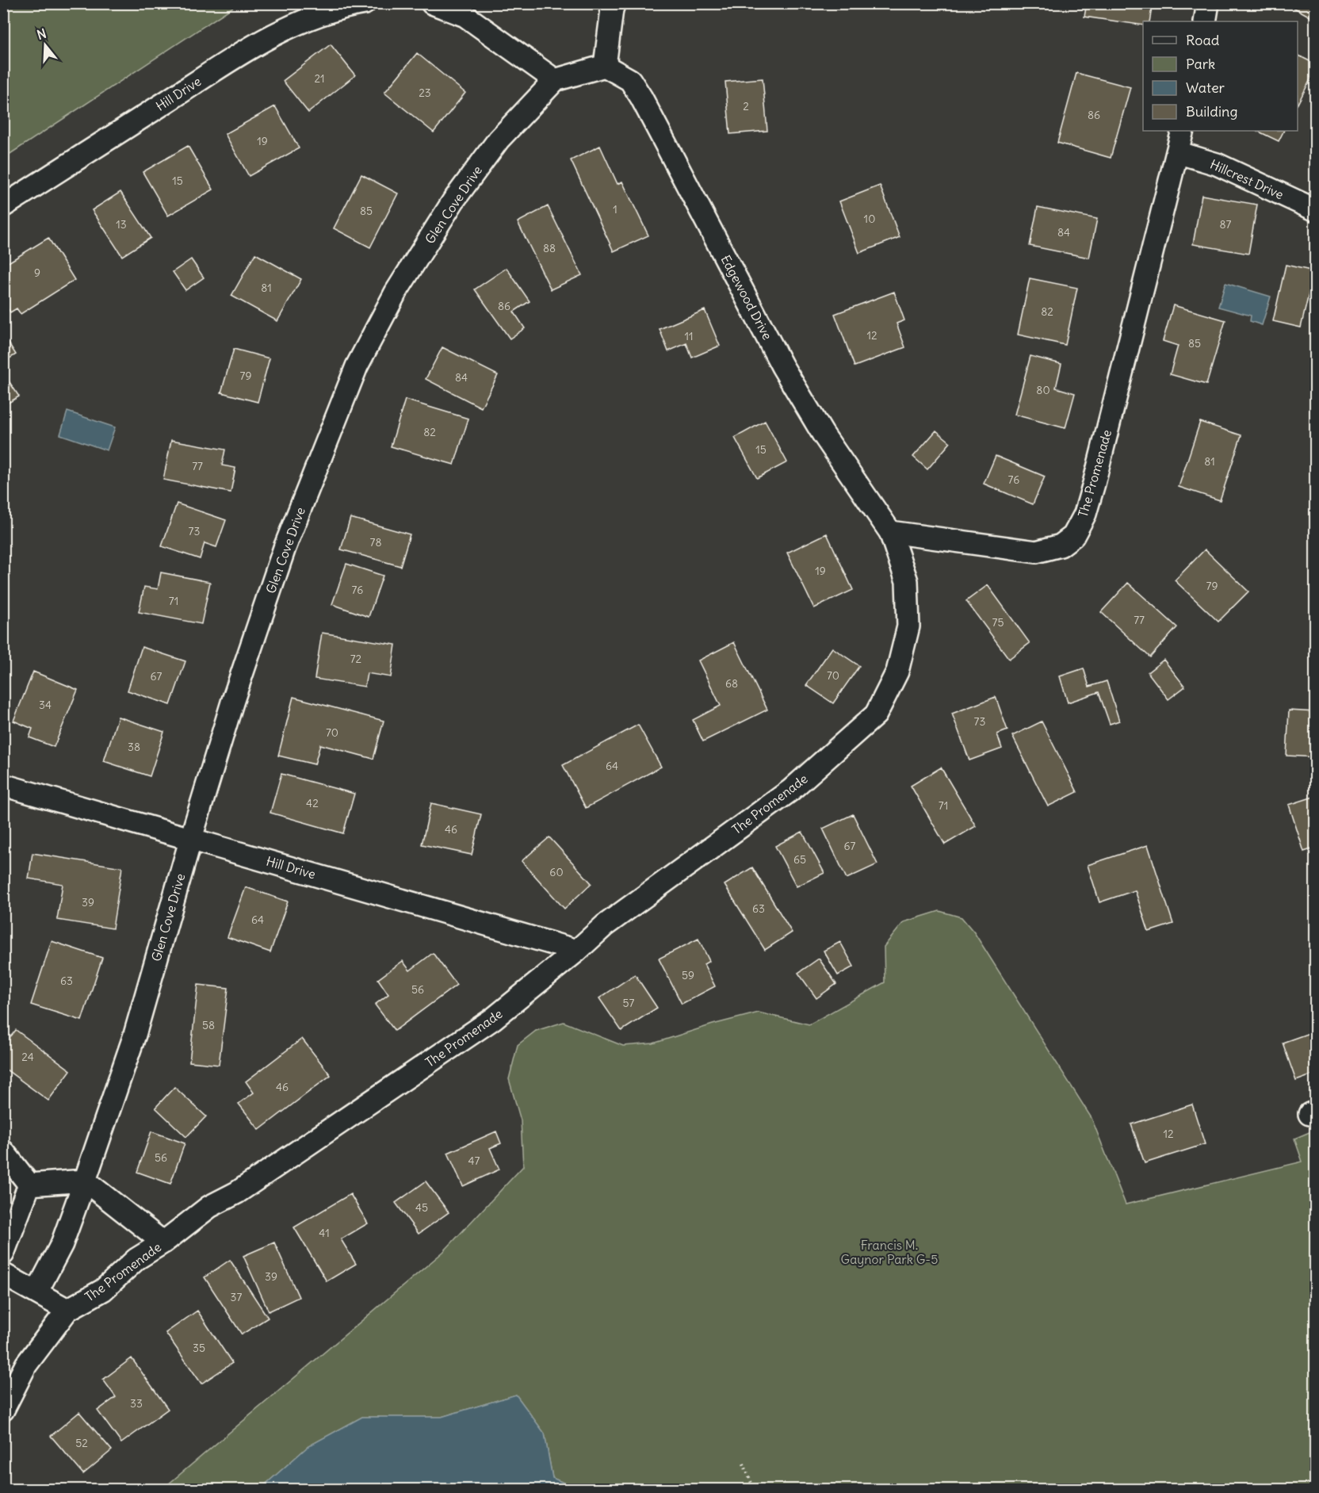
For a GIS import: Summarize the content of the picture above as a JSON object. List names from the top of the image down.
{
  "streets": {
    "street": [
      "Hill Drive",
      "Hillcrest Drive",
      "Glen Cove Drive",
      "Edgewood Drive",
      "The Promenade"
    ]
  },
  "crossings": [
    ["Hill Drive", "Glen Cove Drive"],
    ["Hill Drive", "The Promenade"],
    ["Hillcrest Drive", "The Promenade"],
    ["Edgewood Drive", "The Promenade"]
  ],
  "parks": ["Francis M. Gaynor Park G-5"],
  "house_numbers": [
    "21",
    "23",
    "2",
    "86",
    "19",
    "15",
    "1",
    "85",
    "10",
    "13",
    "87",
    "84",
    "88",
    "9",
    "81",
    "86",
    "82",
    "12",
    "11",
    "85",
    "79",
    "84",
    "80",
    "82",
    "15",
    "81",
    "77",
    "76",
    "73",
    "78",
    "19",
    "79",
    "76",
    "71",
    "77",
    "75",
    "72",
    "70",
    "67",
    "68",
    "34",
    "73",
    "70",
    "38",
    "64",
    "42",
    "71",
    "46",
    "67",
    "65",
    "60",
    "39",
    "63",
    "64",
    "59",
    "63",
    "56",
    "57",
    "58",
    "24",
    "46",
    "12",
    "56",
    "47",
    "45",
    "41",
    "39",
    "37",
    "35",
    "33",
    "52"
  ],
  "legend": [
    "Road",
    "Park",
    "Water",
    "Building"
  ],
  "north": "top"
}
